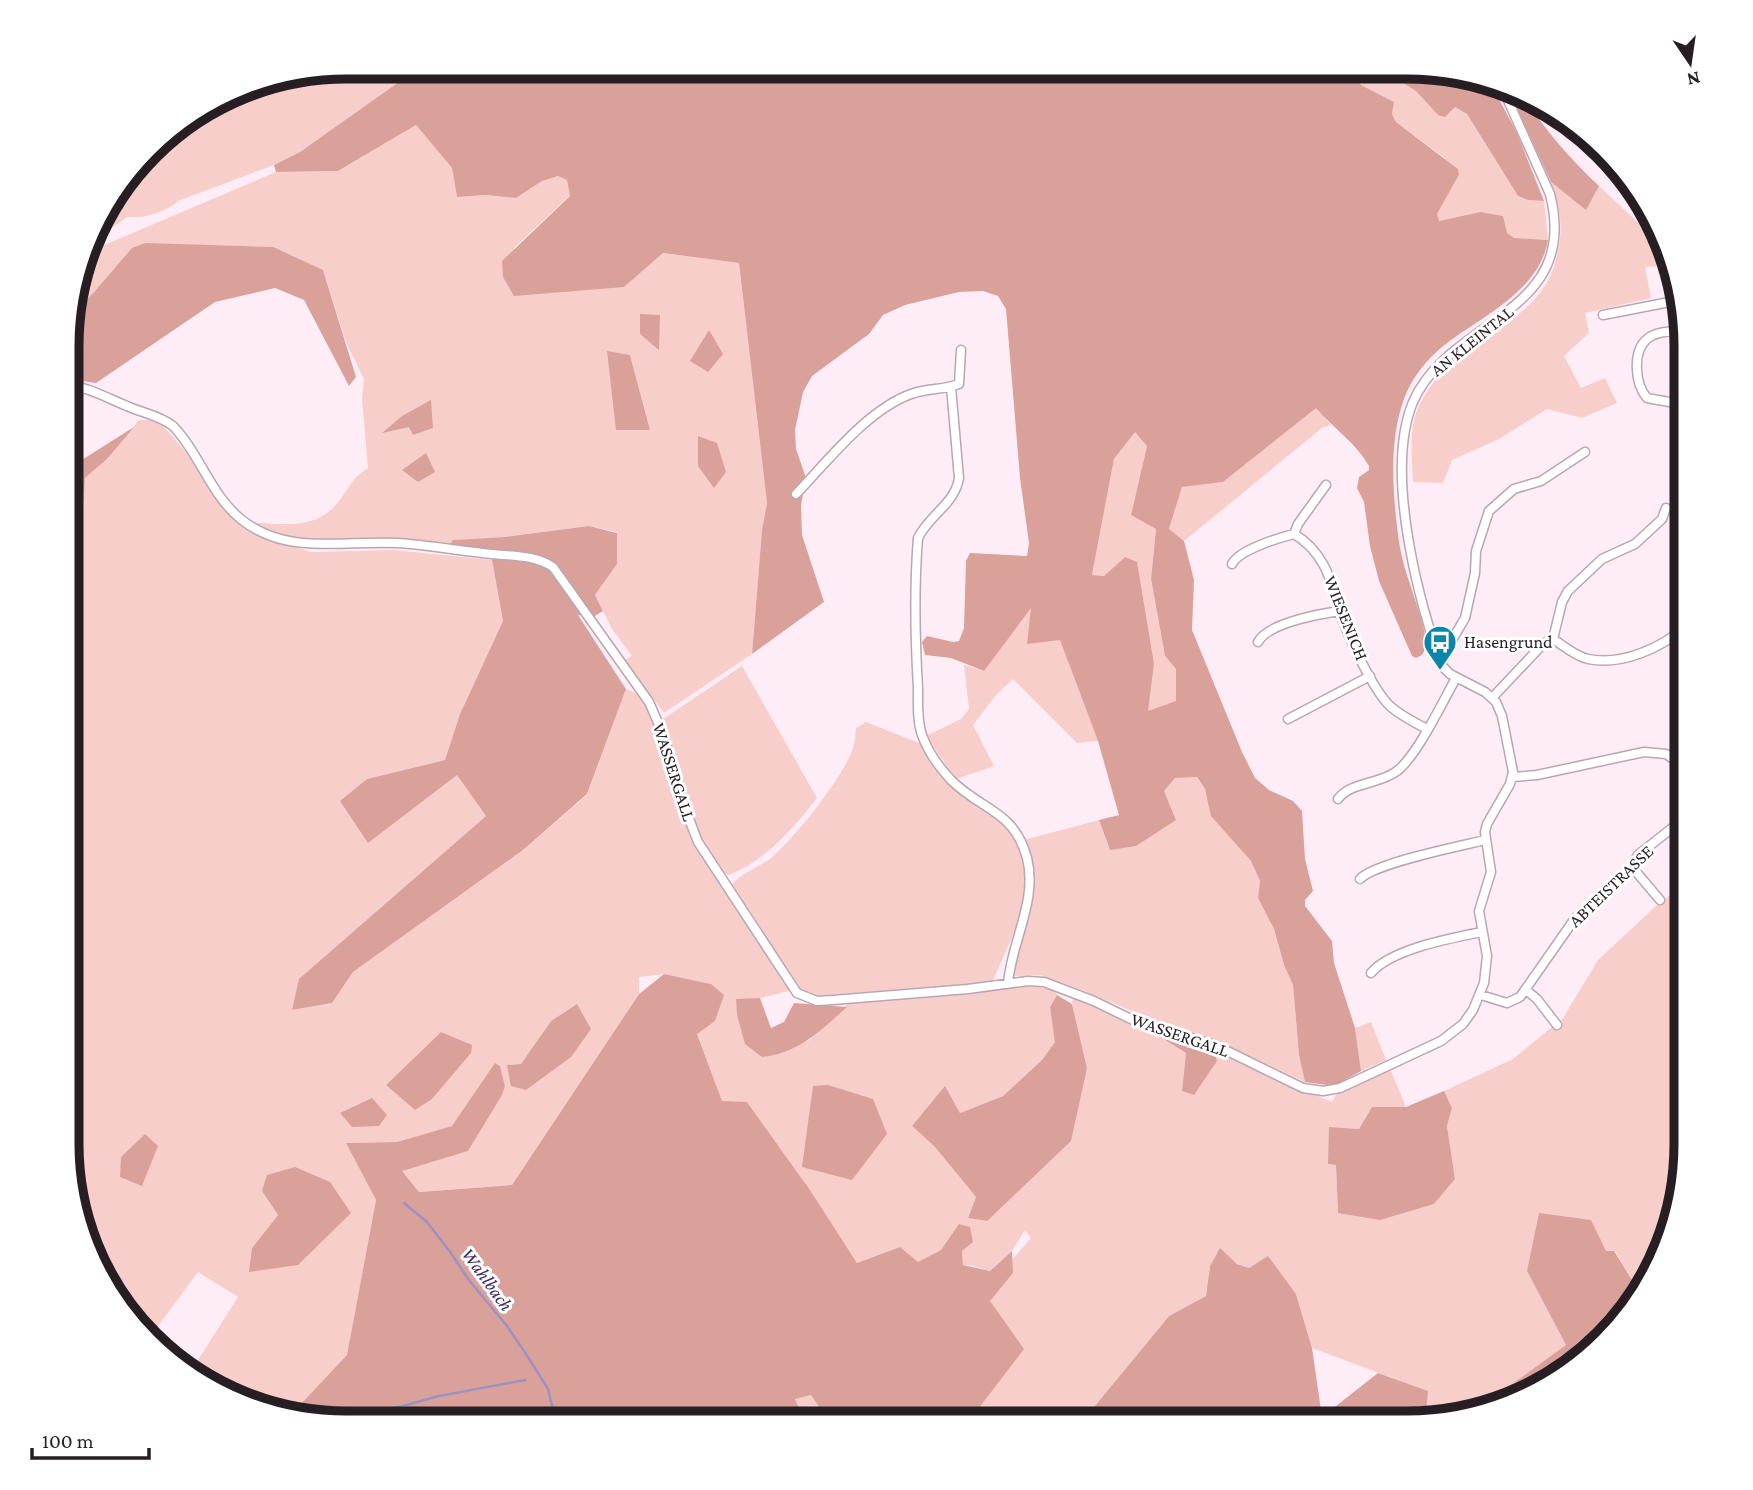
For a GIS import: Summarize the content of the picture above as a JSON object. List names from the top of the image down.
{
  "streets": {
    "street": [
      "AN KLEINTAL",
      "WIESENICH",
      "WASSERGALL",
      "ABTEISTRASSE"
    ]
  },
  "water": ["Wahlbach"],
  "places": {
    "bus stop": ["Hasengrund"]
  },
  "scale_bar": "100 m",
  "north": "bottom"
}
